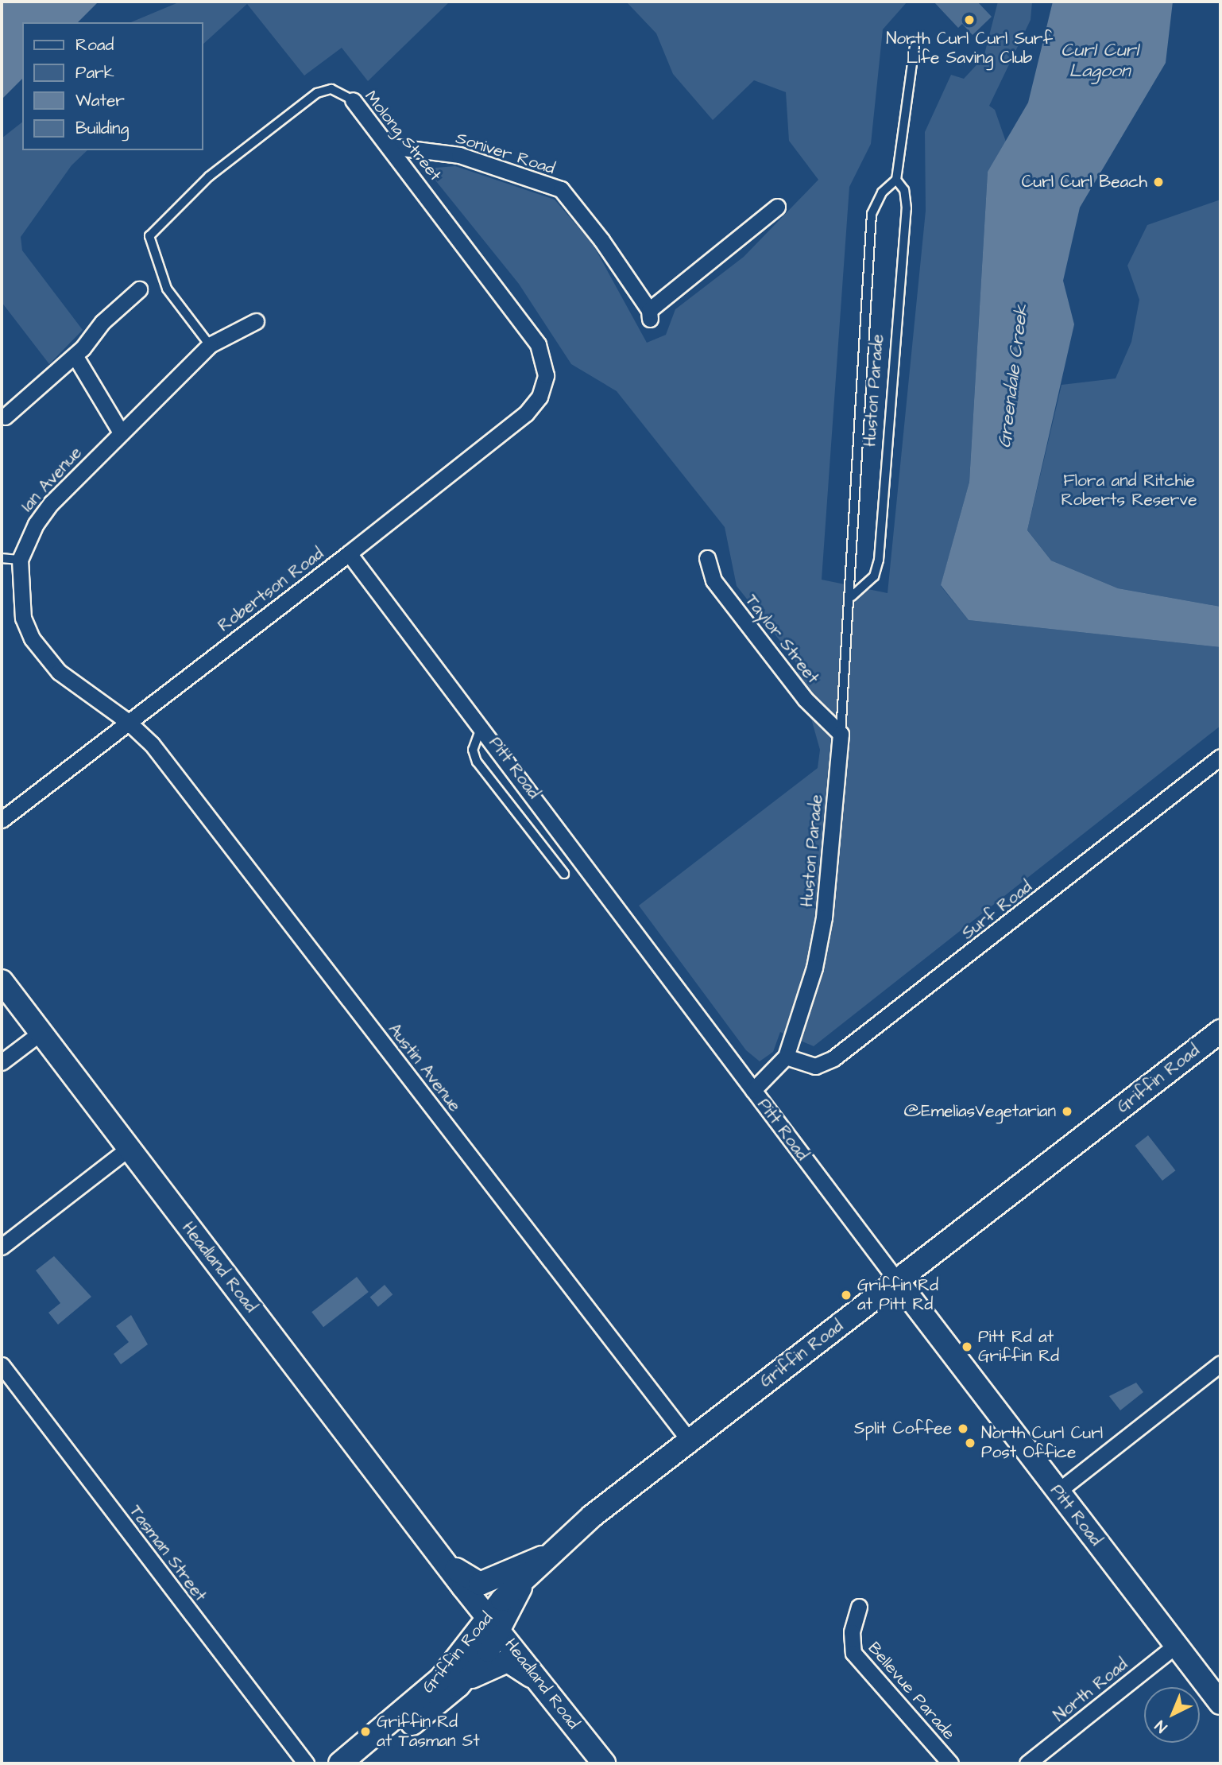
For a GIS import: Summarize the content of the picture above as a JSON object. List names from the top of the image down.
{
  "streets": {
    "main road": ["Pitt Road", "Griffin Road", "Headland Road"],
    "street": [
      "Molong Street",
      "Soniver Road",
      "Huston Parade",
      "Ian Avenue",
      "Robertson Road",
      "Taylor Street",
      "Surf Road",
      "Austin Avenue",
      "Tasman Street",
      "North Road",
      "Bellevue Parade"
    ]
  },
  "crossings": [
    ["Molong Street", "Soniver Road"],
    ["Molong Street", "Ian Avenue"],
    ["Molong Street", "Robertson Road"],
    ["Huston Parade", "Taylor Street"],
    ["Huston Parade", "Pitt Road"],
    ["Huston Parade", "Surf Road"],
    ["Ian Avenue", "Robertson Road"],
    ["Ian Avenue", "Austin Avenue"],
    ["Robertson Road", "Pitt Road"],
    ["Robertson Road", "Austin Avenue"],
    ["Pitt Road", "Griffin Road"],
    ["Pitt Road", "North Road"],
    ["Austin Avenue", "Griffin Road"],
    ["Griffin Road", "Headland Road"]
  ],
  "water": ["Curl Curl Lagoon", "Greendale Creek"],
  "parks": ["Flora and Ritchie Roberts Reserve"],
  "places": [
    "North Curl Curl Surf Life Saving Club",
    "Curl Curl Beach",
    "@EmeliasVegetarian",
    "Griffin Rd at Pitt Rd",
    "Pitt Rd at Griffin Rd",
    "Split Coffee",
    "North Curl Curl Post Office",
    "Griffin Rd at Tasman St"
  ],
  "legend": [
    "Road",
    "Park",
    "Water",
    "Building"
  ],
  "north": "bottom left"
}
